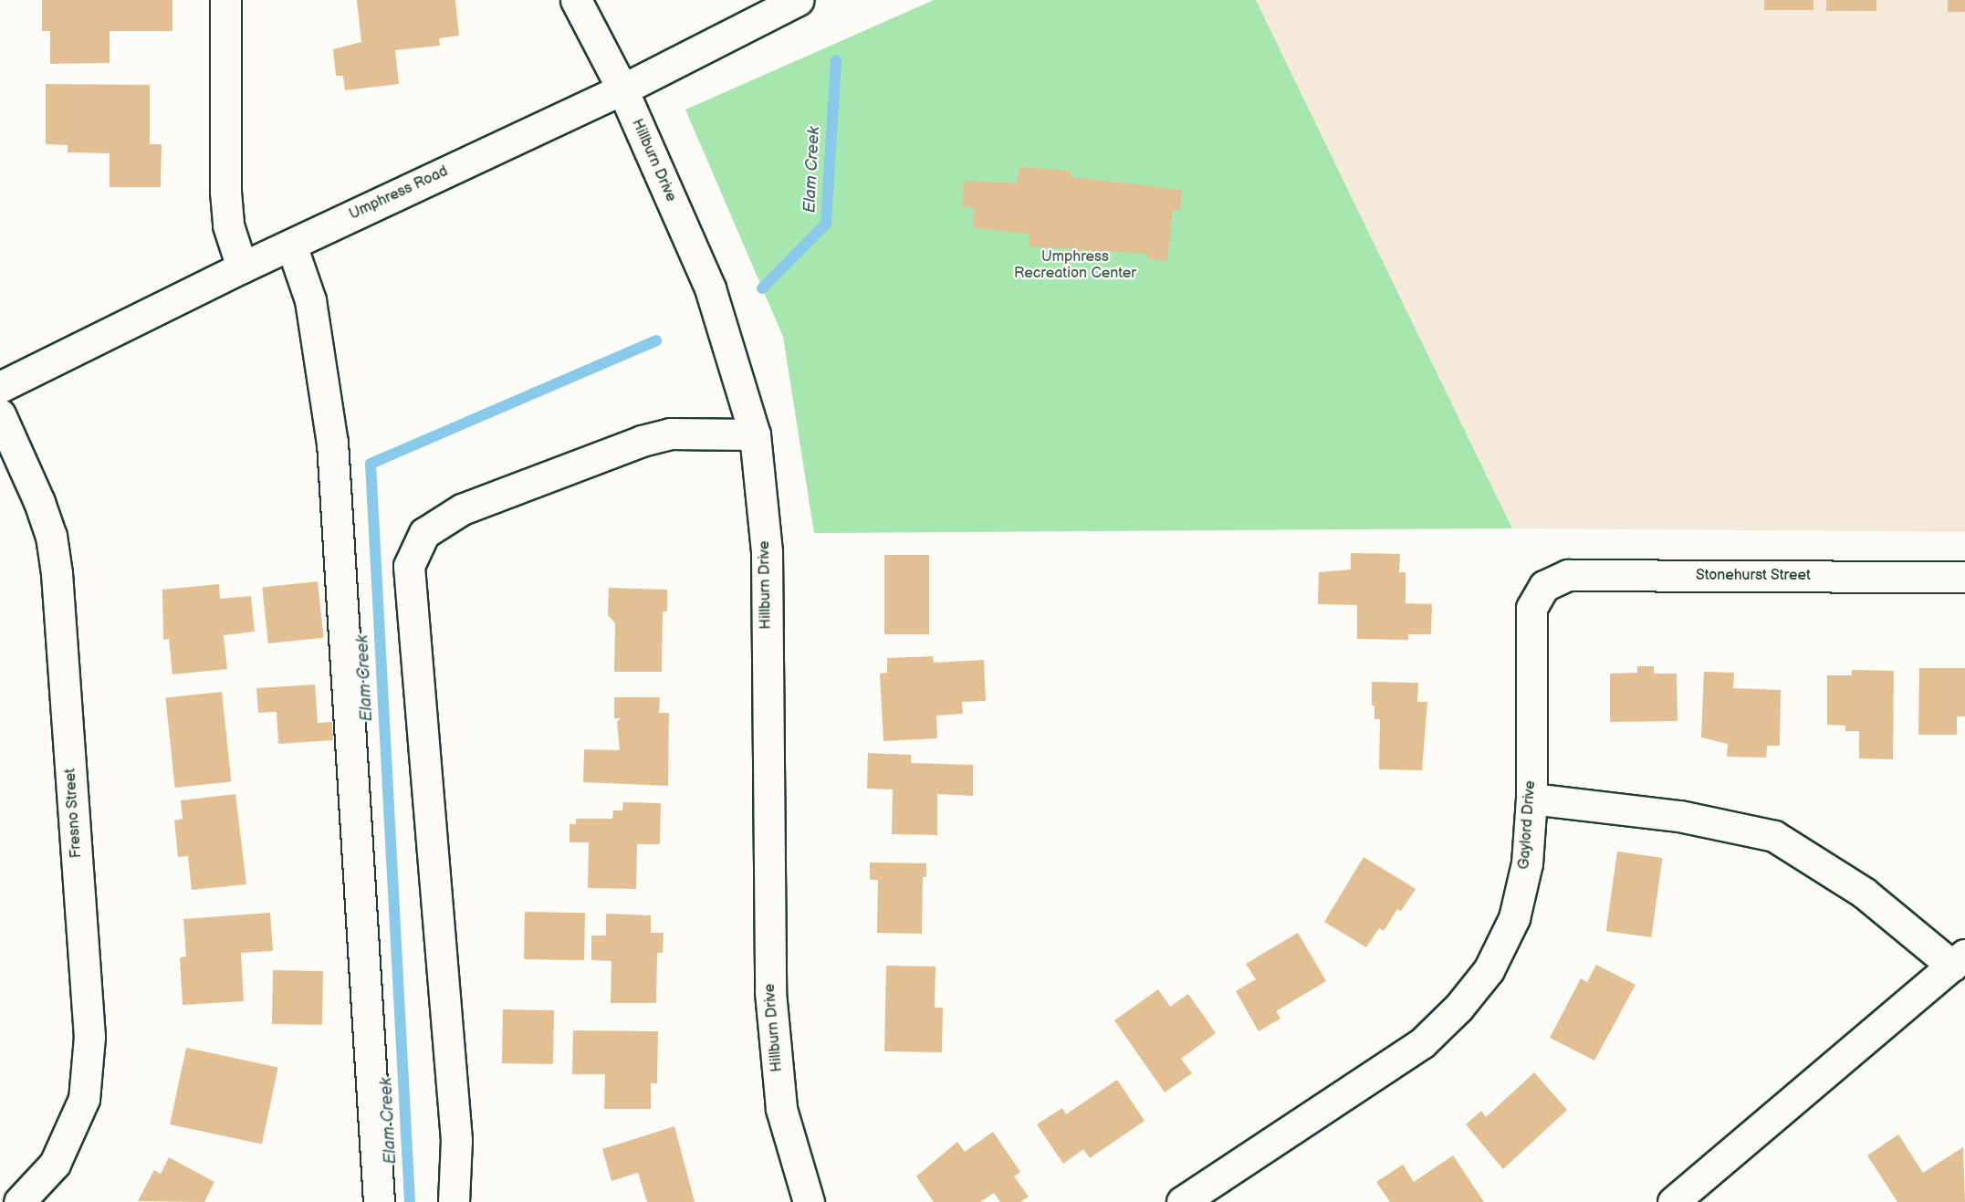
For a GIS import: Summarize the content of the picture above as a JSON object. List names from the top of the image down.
{
  "streets": {
    "street": [
      "Hillburn Drive",
      "Umphress Road",
      "Stonehurst Street",
      "Fresno Street",
      "Gaylord Drive"
    ]
  },
  "crossings": [
    ["Hillburn Drive", "Umphress Road"],
    ["Stonehurst Street", "Gaylord Drive"]
  ],
  "water": ["Elam Creek"],
  "parks": ["Umphress Recreation Center"]
}
